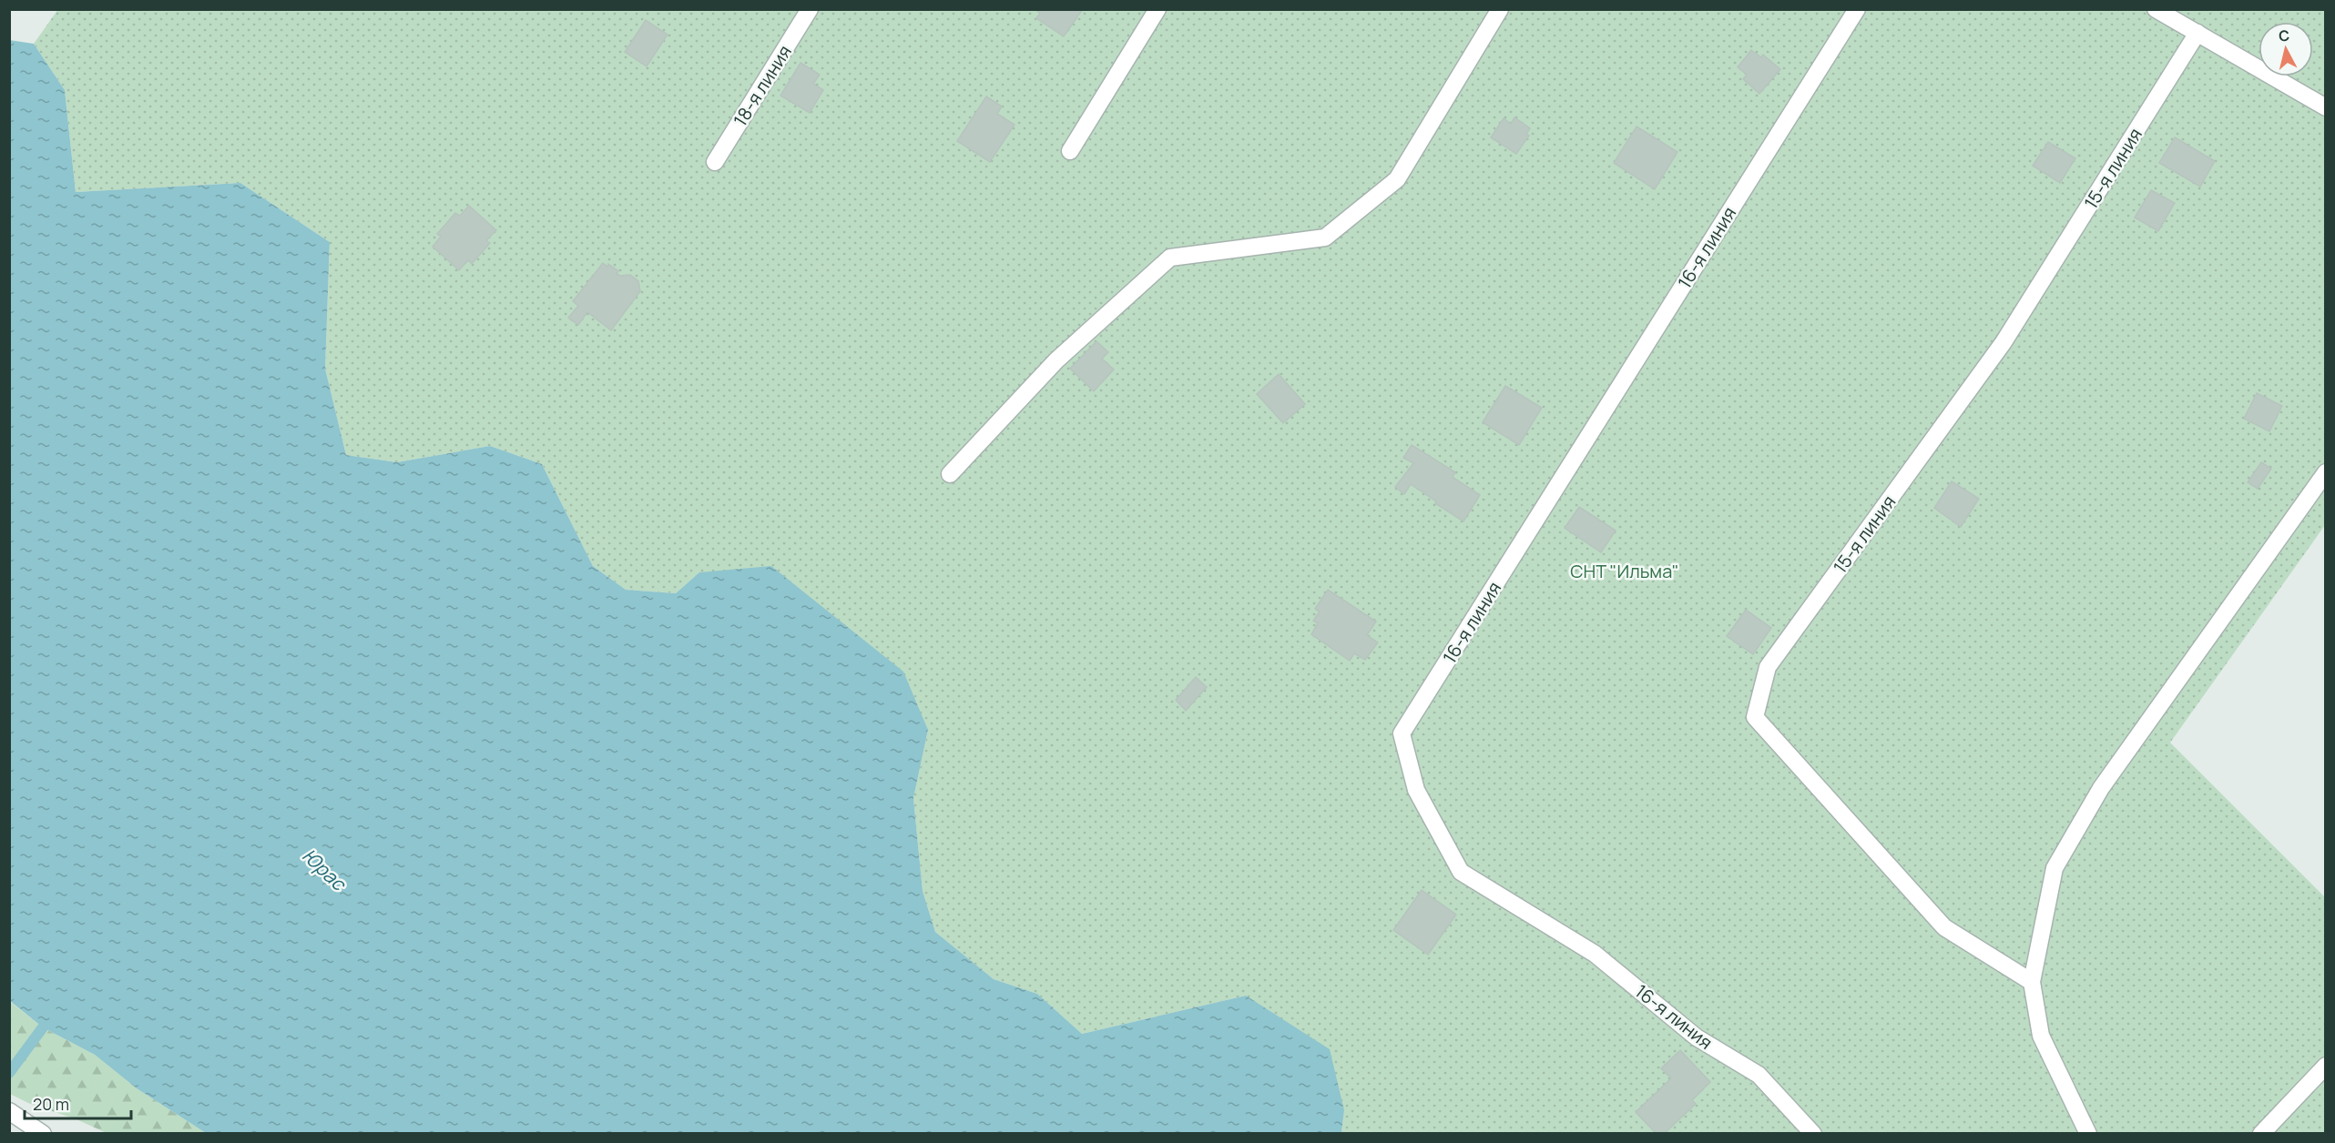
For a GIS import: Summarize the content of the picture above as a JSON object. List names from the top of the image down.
{
  "streets": {
    "street": ["18-я линия", "15-я линия", "16-я линия"]
  },
  "water": ["Юрас"],
  "parks": ["СНТ \"Ильма\""],
  "scale_bar": "20 m",
  "north": "top"
}
